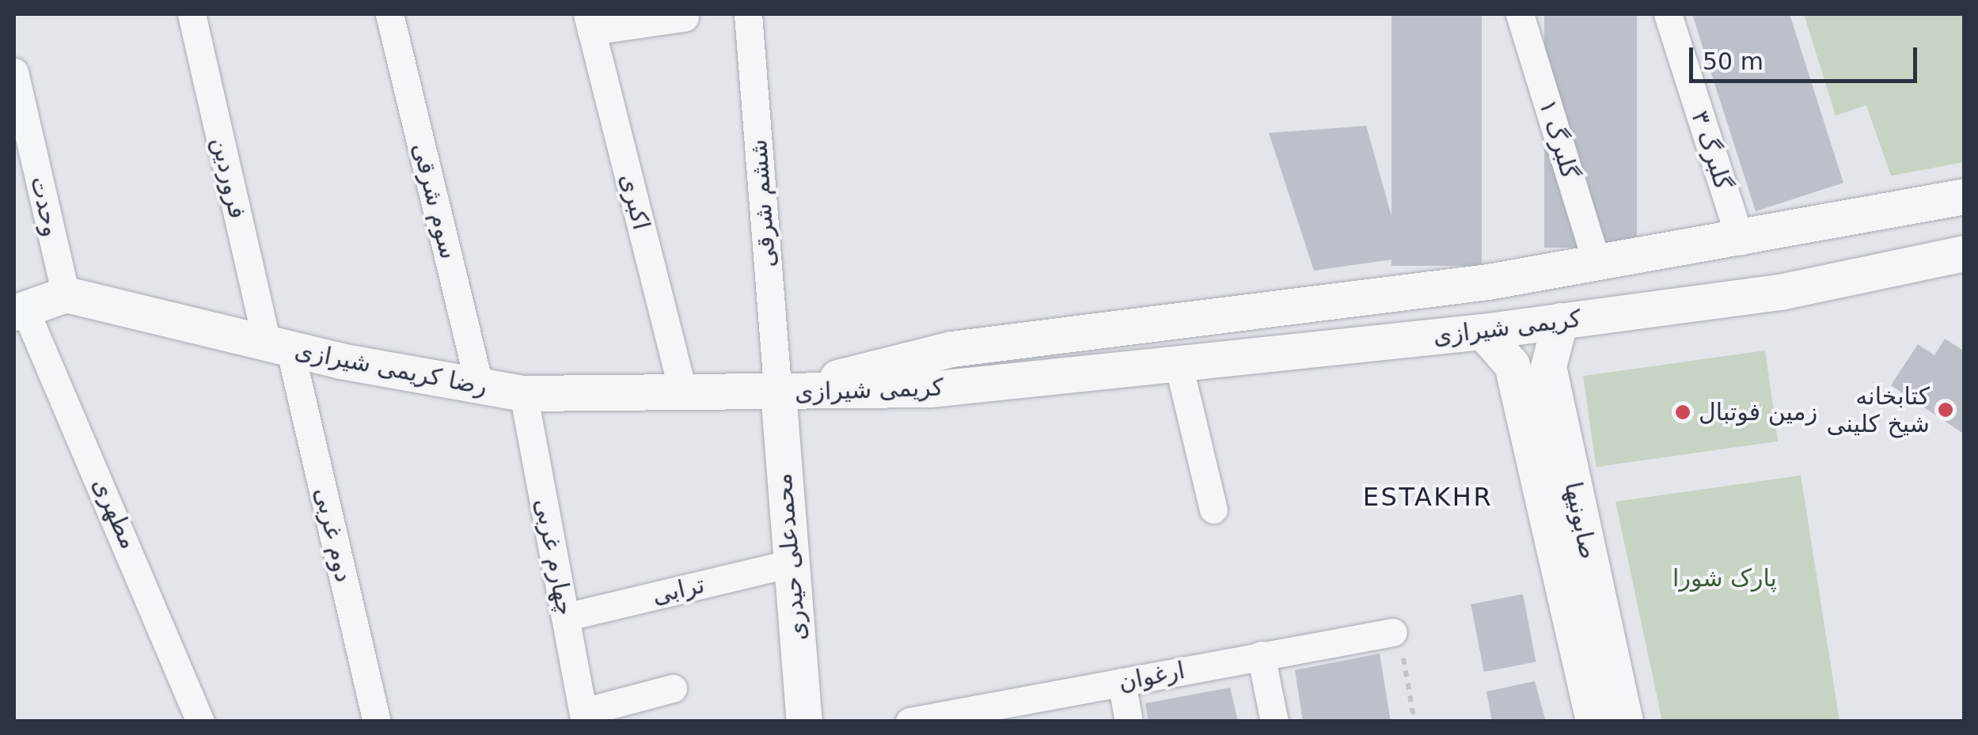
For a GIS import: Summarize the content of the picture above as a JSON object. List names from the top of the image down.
{
  "streets": {
    "street": [
      "گلبرگ ۱",
      "گلبرگ ۳",
      "فروردین",
      "سوم شرقی",
      "اکبری",
      "ششم شرقی",
      "وحدت",
      "کریمی شیرازی",
      "رضا کریمی شیرازی",
      "مطهری",
      "صابونیها",
      "دوم غربی",
      "چهارم غربی",
      "محمدعلی حیدری",
      "ترابی",
      "ارغوان"
    ]
  },
  "crossings": [
    ["گلبرگ ۱", "کریمی شیرازی"],
    ["گلبرگ ۳", "کریمی شیرازی"],
    ["فروردین", "رضا کریمی شیرازی"],
    ["فروردین", "دوم غربی"],
    ["سوم شرقی", "رضا کریمی شیرازی"],
    ["اکبری", "رضا کریمی شیرازی"],
    ["ششم شرقی", "کریمی شیرازی"],
    ["ششم شرقی", "رضا کریمی شیرازی"],
    ["ششم شرقی", "محمدعلی حیدری"],
    ["وحدت", "رضا کریمی شیرازی"],
    ["کریمی شیرازی", "رضا کریمی شیرازی"],
    ["کریمی شیرازی", "صابونیها"],
    ["کریمی شیرازی", "محمدعلی حیدری"],
    ["رضا کریمی شیرازی", "دوم غربی"],
    ["رضا کریمی شیرازی", "چهارم غربی"],
    ["رضا کریمی شیرازی", "محمدعلی حیدری"],
    ["چهارم غربی", "ترابی"],
    ["محمدعلی حیدری", "ترابی"]
  ],
  "districts": ["ESTAKHR"],
  "parks": ["پارک شورا"],
  "places": ["کتابخانه شیخ کلینی", "زمین فوتبال"],
  "scale_bar": "50 m"
}
